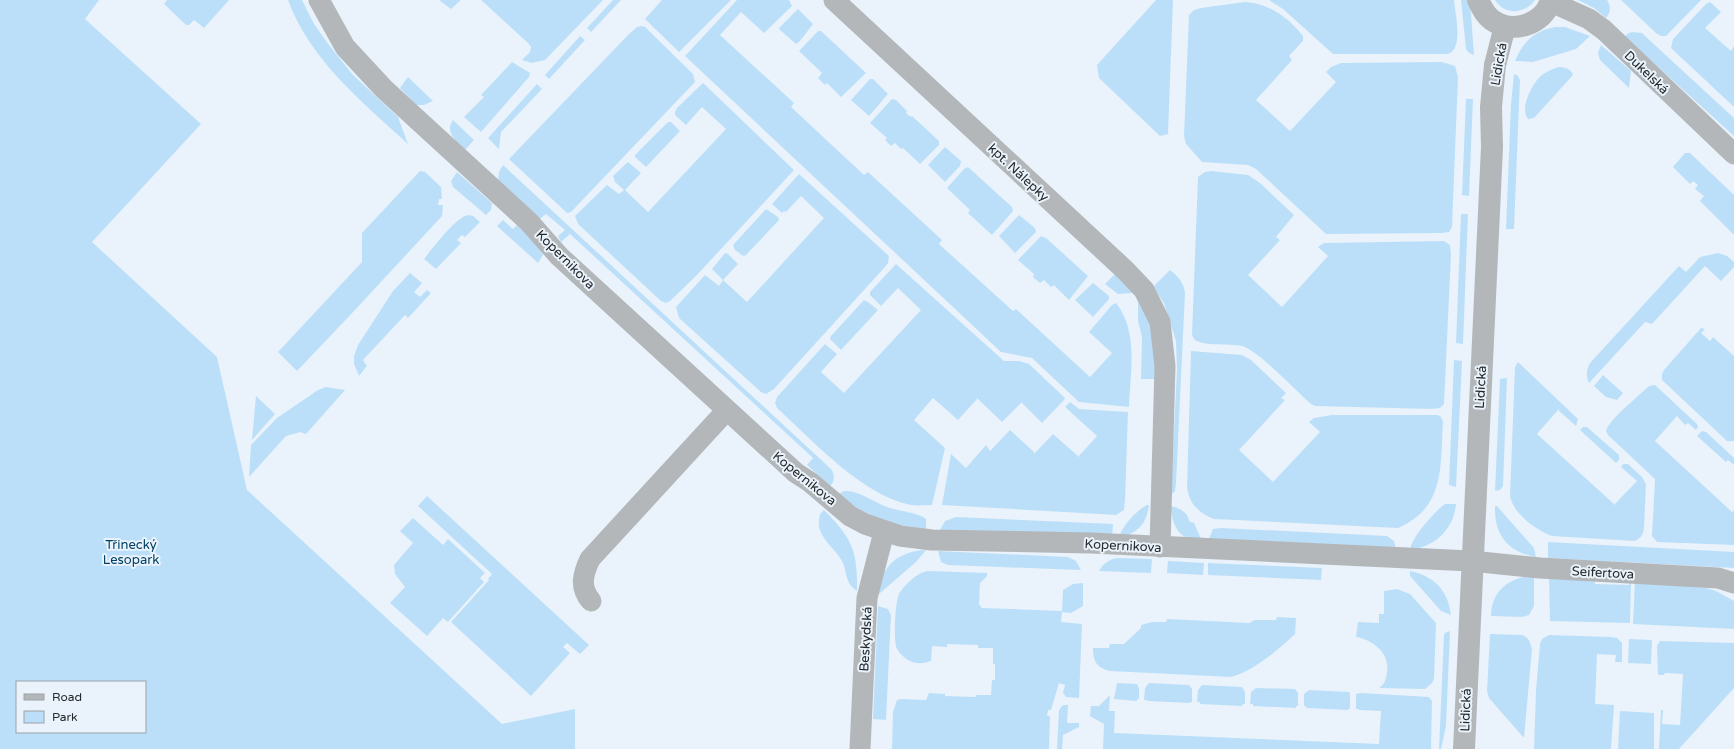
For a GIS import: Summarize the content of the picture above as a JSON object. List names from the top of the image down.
{
  "streets": {
    "street": [
      "Lidická",
      "Dukelská",
      "kpt. Nálepky",
      "Kopernikova",
      "Seifertova",
      "Beskydská"
    ]
  },
  "crossings": [
    ["Lidická", "Kopernikova"],
    ["Lidická", "Seifertova"],
    ["kpt. Nálepky", "Kopernikova"],
    ["Kopernikova", "Seifertova"],
    ["Kopernikova", "Beskydská"]
  ],
  "parks": ["Třinecký Lesopark"],
  "legend": ["Road", "Park"]
}
